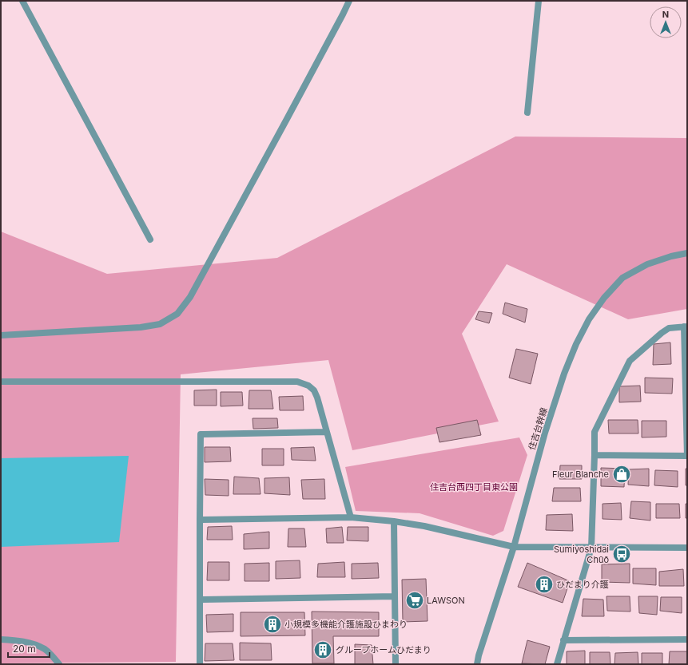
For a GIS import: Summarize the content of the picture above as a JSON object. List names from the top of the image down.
{
  "streets": {
    "street": ["住吉台幹線"]
  },
  "parks": ["住吉台西四丁目東公園"],
  "places": {
    "shop": ["Fleur Blanche"],
    "bus stop": ["Sumiyoshidai Chūō"],
    "building": ["ひだまり介護", "小規模多機能介護施設ひまわり", "グループホームひだまり"],
    "supermarket": ["LAWSON"]
  },
  "scale_bar": "20 m",
  "north": "top"
}
